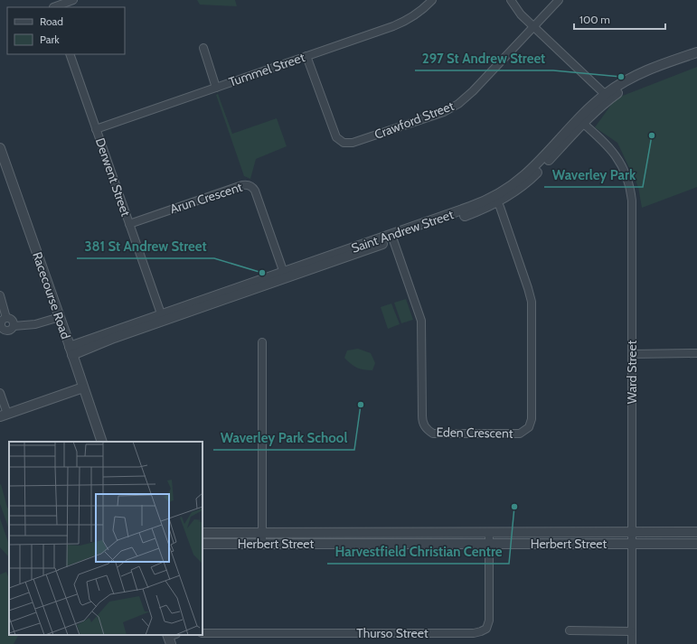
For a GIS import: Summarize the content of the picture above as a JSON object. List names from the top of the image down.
{
  "streets": {
    "street": [
      "Tummel Street",
      "Crawford Street",
      "Derwent Street",
      "Arun Crescent",
      "Saint Andrew Street",
      "Racecourse Road",
      "Ward Street",
      "Eden Crescent",
      "Herbert Street",
      "Thurso Street"
    ]
  },
  "crossings": [
    ["Tummel Street", "Crawford Street"],
    ["Tummel Street", "Derwent Street"],
    ["Derwent Street", "Arun Crescent"],
    ["Derwent Street", "Saint Andrew Street"],
    ["Arun Crescent", "Saint Andrew Street"],
    ["Saint Andrew Street", "Racecourse Road"],
    ["Saint Andrew Street", "Ward Street"],
    ["Saint Andrew Street", "Eden Crescent"],
    ["Ward Street", "Herbert Street"],
    ["Herbert Street", "Thurso Street"]
  ],
  "places": [
    "297 St Andrew Street",
    "Waverley Park",
    "381 St Andrew Street",
    "Waverley Park School",
    "Harvestfield Christian Centre"
  ],
  "legend": ["Road", "Park"],
  "scale_bar": "100 m"
}
